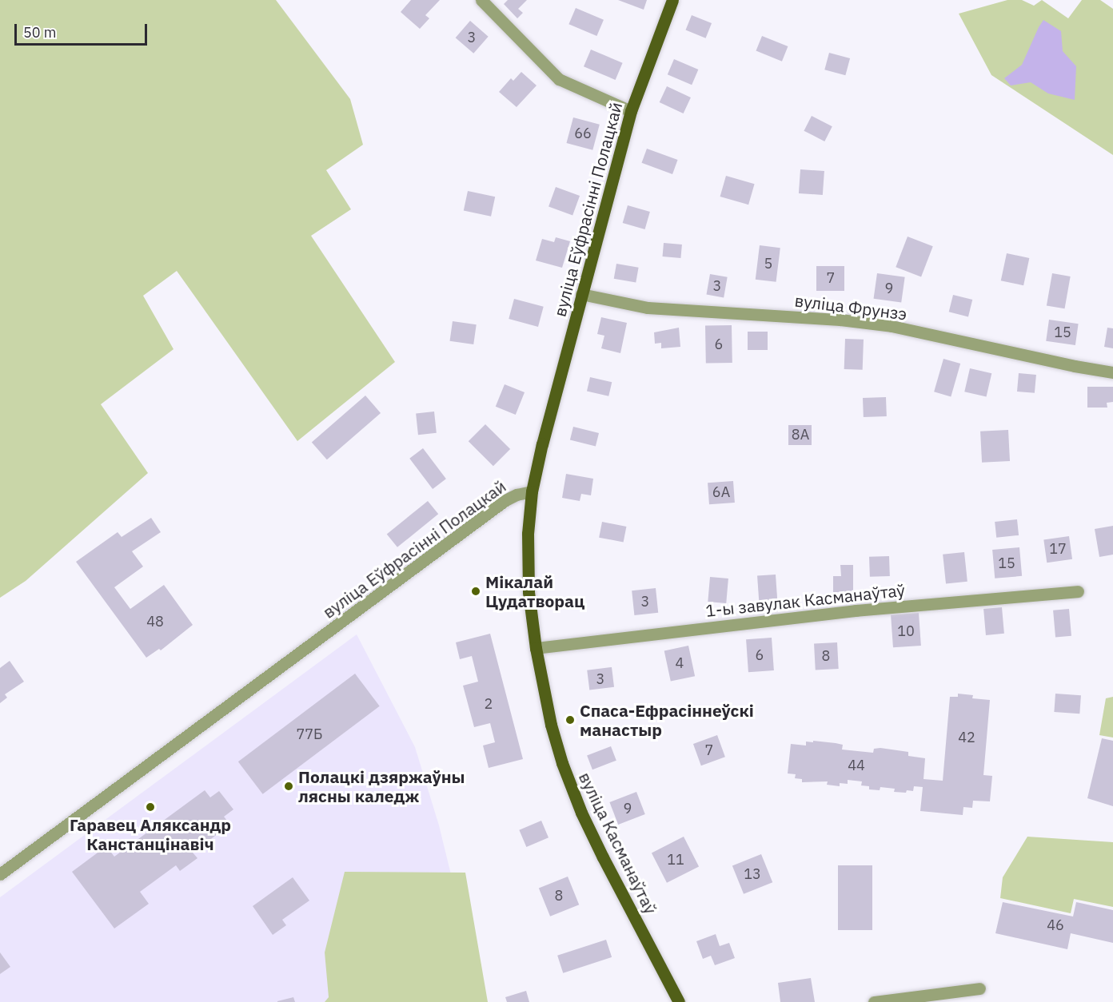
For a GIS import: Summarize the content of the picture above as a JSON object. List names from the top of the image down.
{
  "streets": {
    "main road": ["вуліца Еўфрасінні Полацкай", "вуліца Касманаўтаў"],
    "street": ["вуліца Фрунзэ", "1-ы завулак Касманаўтаў"]
  },
  "crossings": [
    ["вуліца Еўфрасінні Полацкай", "вуліца Фрунзэ"],
    ["вуліца Еўфрасінні Полацкай", "вуліца Касманаўтаў"],
    ["1-ы завулак Касманаўтаў", "вуліца Касманаўтаў"]
  ],
  "places": [
    "Мікалай Цудатворац",
    "Спаса-Ефрасіннеўскі манастыр",
    "Полацкі дзяржаўны лясны каледж",
    "Гаравец Аляксандр Канстанцінавіч"
  ],
  "house_numbers": [
    "3",
    "66",
    "5",
    "7",
    "3",
    "9",
    "15",
    "6",
    "8А",
    "6А",
    "17",
    "15",
    "3",
    "48",
    "10",
    "6",
    "8",
    "4",
    "3",
    "2",
    "77Б",
    "42",
    "7",
    "44",
    "9",
    "11",
    "13",
    "8",
    "46"
  ],
  "scale_bar": "50 m"
}
